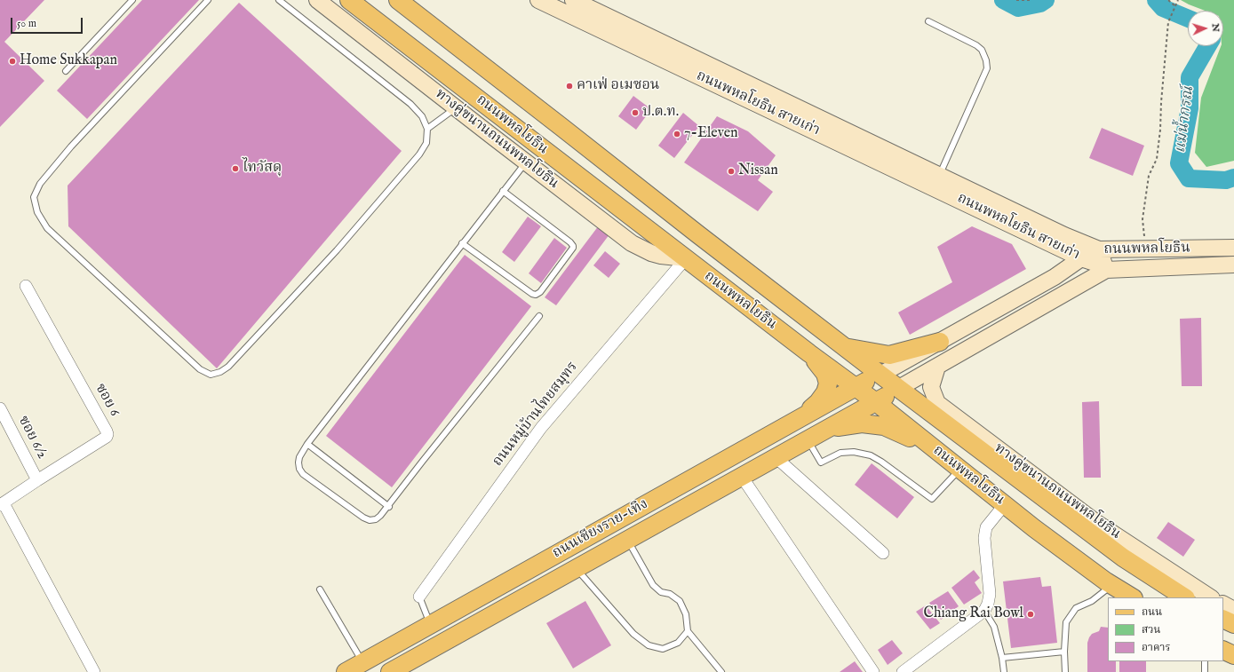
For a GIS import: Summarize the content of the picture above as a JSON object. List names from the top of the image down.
{
  "streets": {
    "main road": [
      "ถนนพหลโยธิน สายเก่า",
      "ถนนพหลโยธิน",
      "ทางคู่ขนานถนนพหลโยธิน",
      "ถนนเชียงราย-เทิง"
    ],
    "street": ["ซอย 6", "ถนนหมู่บ้านไทยสมุทร", "ซอย 6/2"]
  },
  "crossings": [
    ["ถนนพหลโยธิน สายเก่า", "ถนนพหลโยธิน"],
    ["ถนนพหลโยธิน", "ทางคู่ขนานถนนพหลโยธิน"],
    ["ถนนพหลโยธิน", "ถนนหมู่บ้านไทยสมุทร"],
    ["ถนนพหลโยธิน", "ถนนเชียงราย-เทิง"],
    ["ทางคู่ขนานถนนพหลโยธิน", "ถนนหมู่บ้านไทยสมุทร"],
    ["ซอย 6", "ซอย 6/2"]
  ],
  "water": ["แม่น้ำกรณ์"],
  "places": [
    "Home Sukkapan",
    "คาเฟ่ อเมซอน",
    "ป.ต.ท.",
    "7-Eleven",
    "ไทวัสดุ",
    "Nissan",
    "Chiang Rai Bowl"
  ],
  "legend": ["ถนน", "สวน", "อาคาร"],
  "scale_bar": "50 m",
  "north": "right"
}
